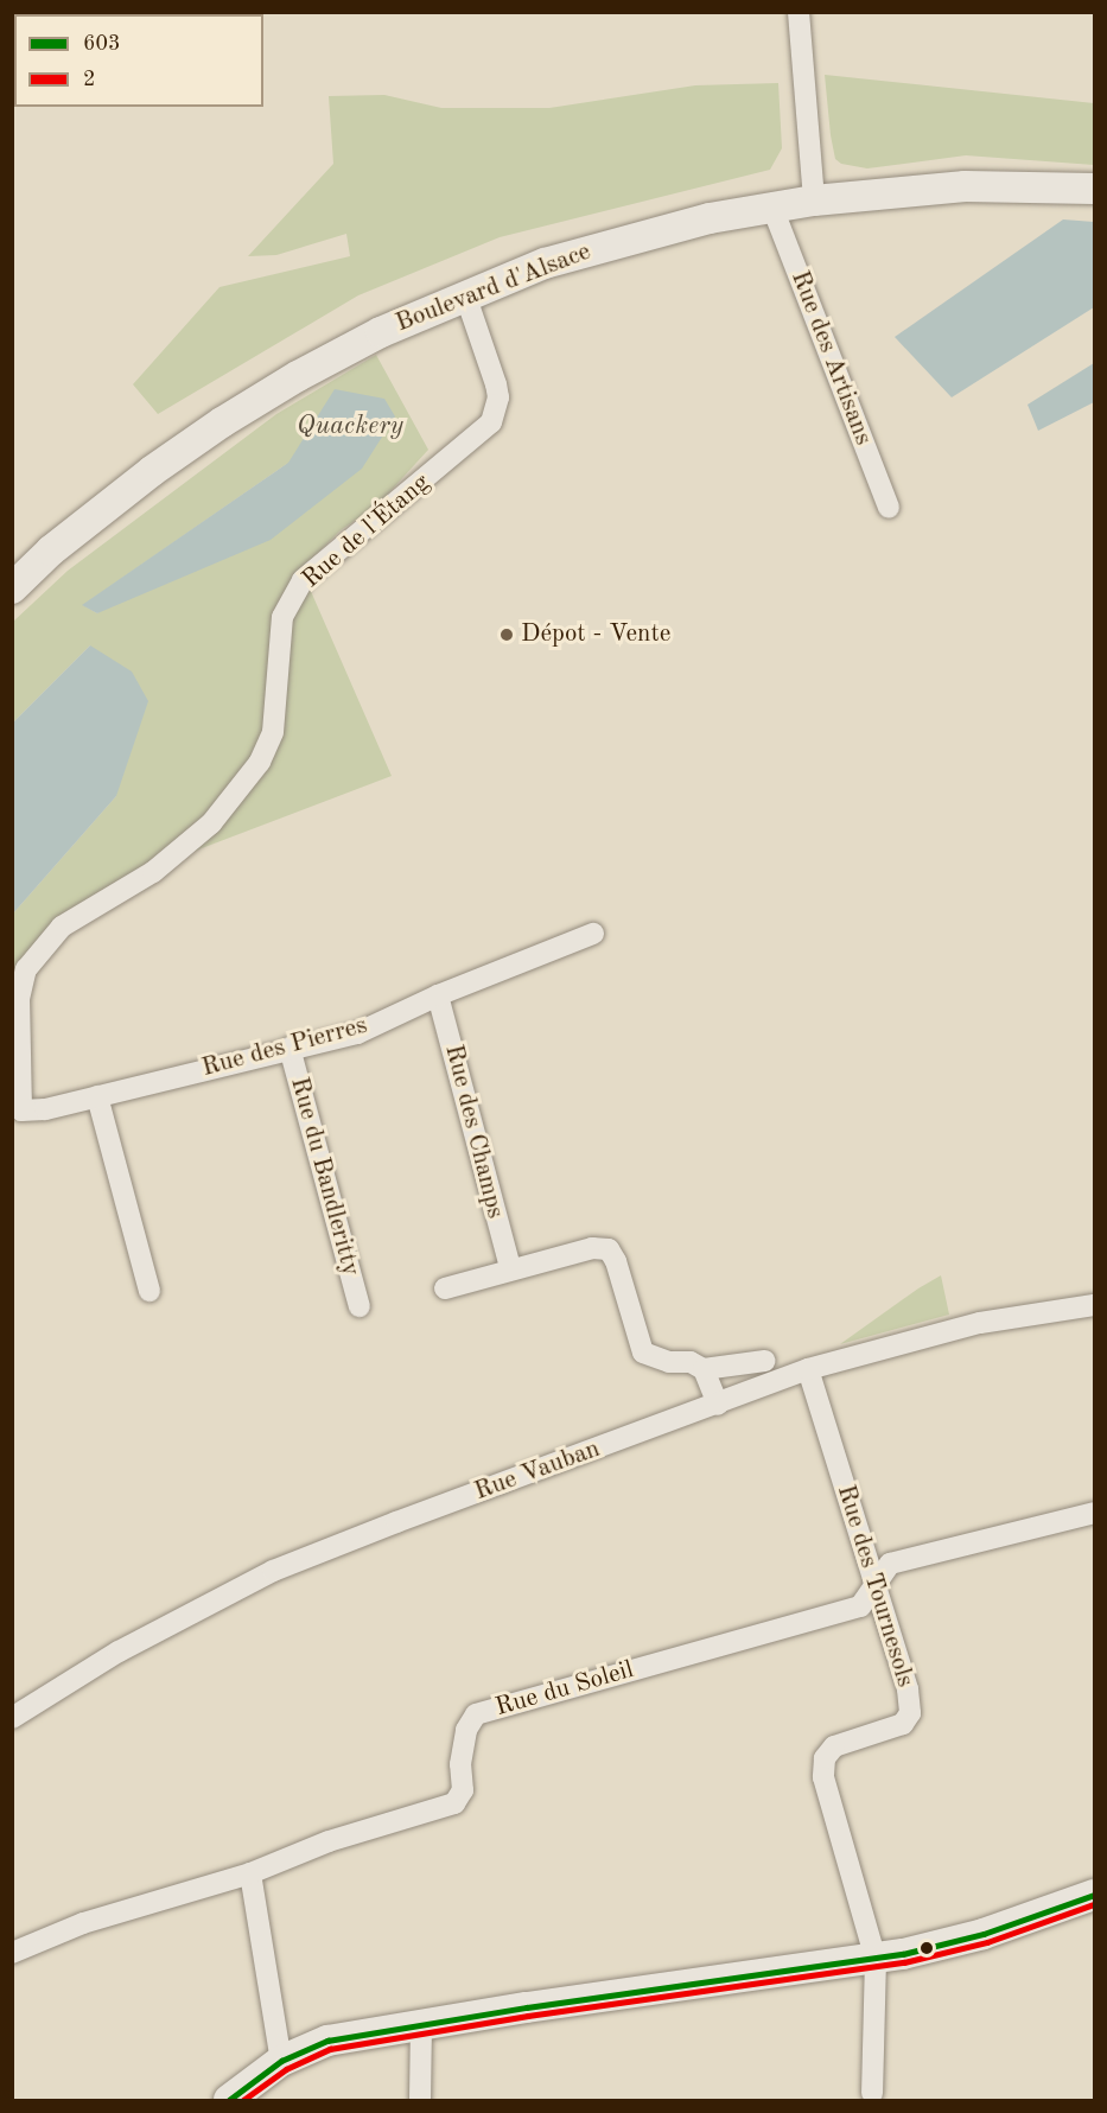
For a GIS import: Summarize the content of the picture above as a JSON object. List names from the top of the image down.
{
  "streets": {
    "street": [
      "Boulevard d'Alsace",
      "Rue des Artisans",
      "Rue de l'Étang",
      "Rue des Pierres",
      "Rue des Champs",
      "Rue du Bandleritty",
      "Rue Vauban",
      "Rue des Tournesols",
      "Rue du Soleil"
    ]
  },
  "crossings": [
    ["Boulevard d'Alsace", "Rue des Artisans"],
    ["Boulevard d'Alsace", "Rue de l'Étang"],
    ["Rue de l'Étang", "Rue des Pierres"],
    ["Rue des Pierres", "Rue des Champs"],
    ["Rue des Pierres", "Rue du Bandleritty"],
    ["Rue Vauban", "Rue des Tournesols"],
    ["Rue des Tournesols", "Rue du Soleil"]
  ],
  "water": ["Quackery"],
  "places": ["Dépot - Vente"],
  "lines": ["transit line 603", "transit line 2"],
  "legend": ["603", "2"]
}
